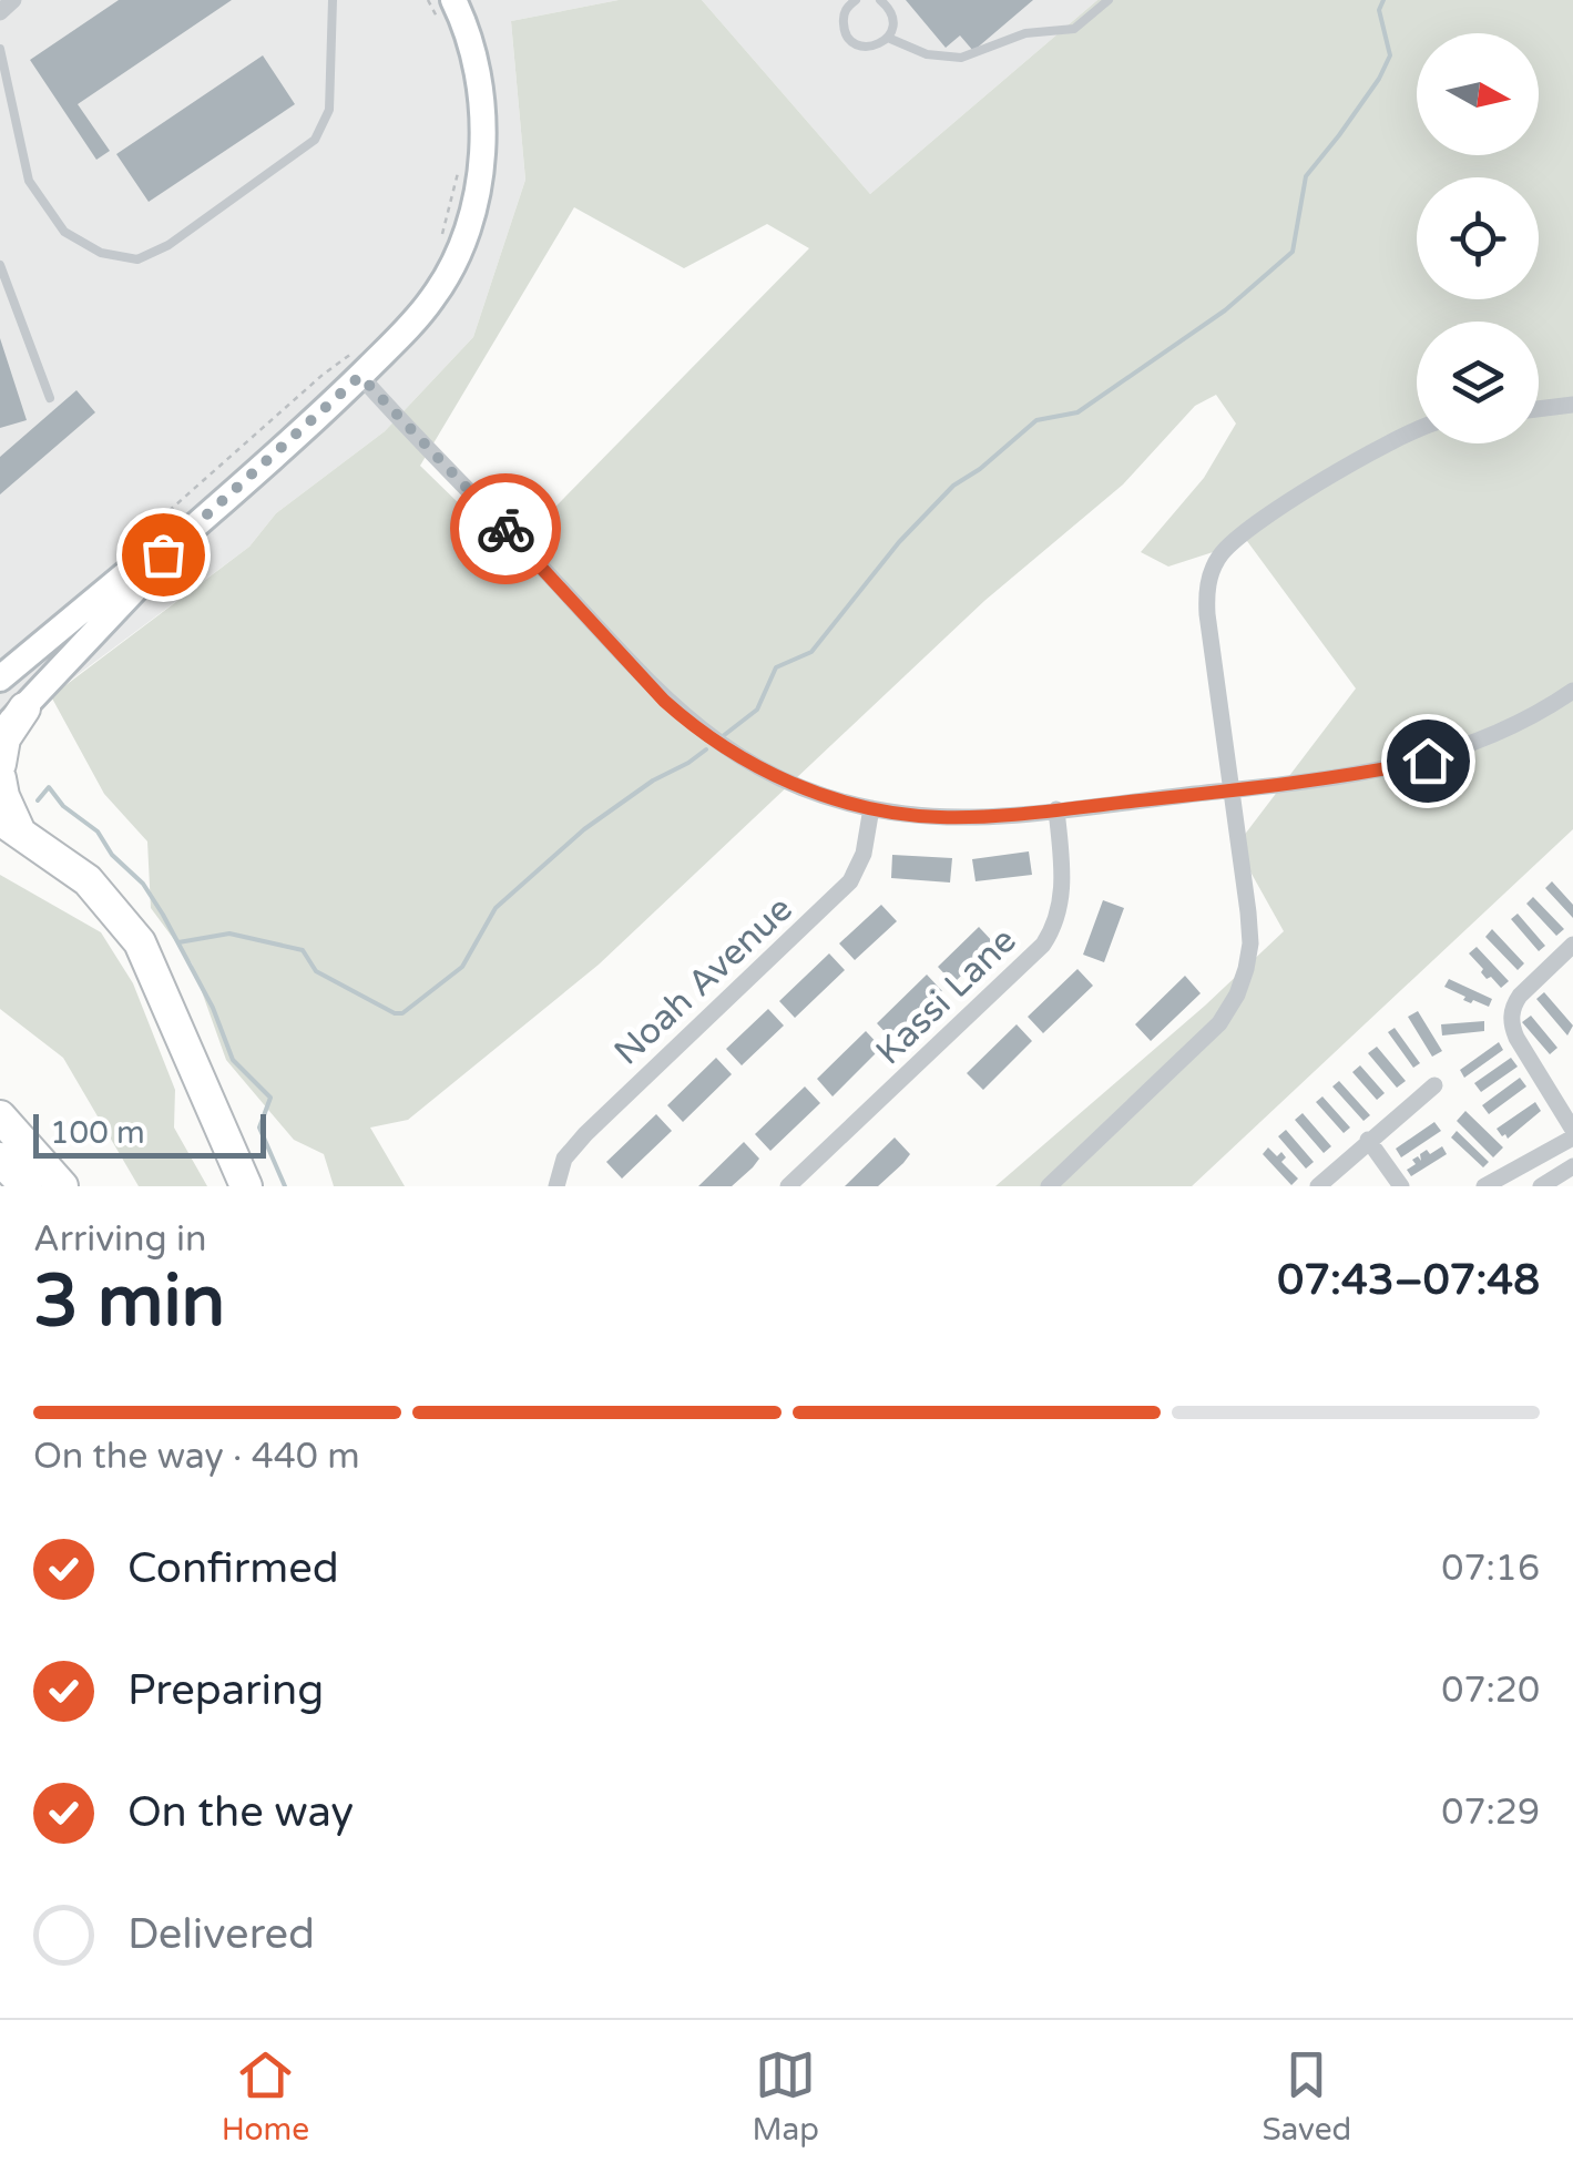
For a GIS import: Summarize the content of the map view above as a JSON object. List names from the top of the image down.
{
  "streets": {
    "street": ["Noah Avenue", "Kassi Lane"]
  },
  "scale_bar": "100 m",
  "north": "right",
  "page": {
    "scale": "100 m",
    "heading": ["3 min", "Arriving in", "07:43–07:48"],
    "bar": "On the way · 440 m",
    "list": [
      ["Confirmed", "07:16"],
      ["Preparing", "07:20"],
      ["On the way", "07:29"],
      "Delivered"
    ],
    "tabs": ["Home", "Map", "Saved"]
  }
}
